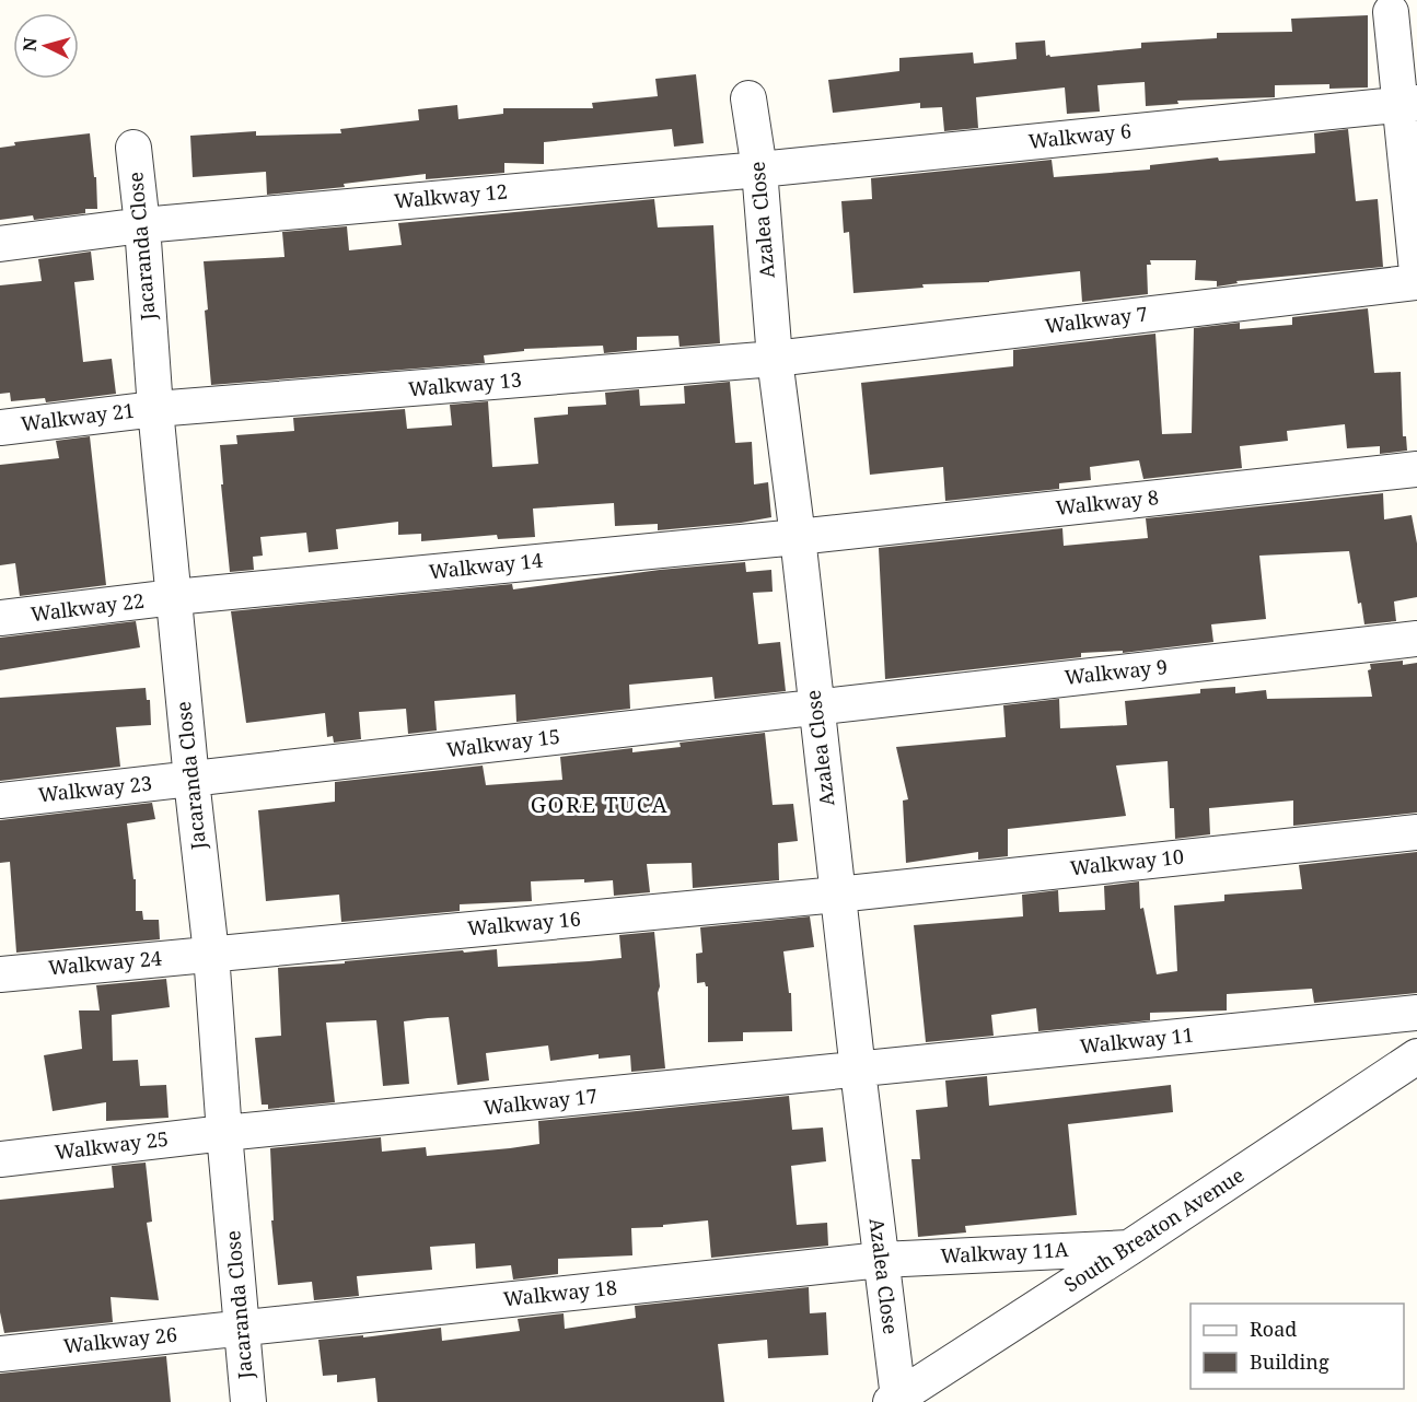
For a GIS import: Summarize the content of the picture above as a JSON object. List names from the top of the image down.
{
  "streets": {
    "street": [
      "Walkway 6",
      "Walkway 12",
      "Azalea Close",
      "Jacaranda Close",
      "Walkway 7",
      "Walkway 13",
      "Walkway 21",
      "Walkway 8",
      "Walkway 14",
      "Walkway 22",
      "Walkway 9",
      "Walkway 15",
      "Walkway 23",
      "Walkway 10",
      "Walkway 16",
      "Walkway 24",
      "Walkway 11",
      "Walkway 17",
      "Walkway 25",
      "South Breaton Avenue",
      "Walkway 11A",
      "Walkway 18",
      "Walkway 26"
    ]
  },
  "crossings": [
    ["Walkway 6", "Walkway 12"],
    ["Walkway 6", "Azalea Close"],
    ["Walkway 12", "Azalea Close"],
    ["Walkway 12", "Jacaranda Close"],
    ["Azalea Close", "Walkway 7"],
    ["Azalea Close", "Walkway 13"],
    ["Azalea Close", "Walkway 8"],
    ["Azalea Close", "Walkway 14"],
    ["Azalea Close", "Walkway 9"],
    ["Azalea Close", "Walkway 15"],
    ["Azalea Close", "Walkway 10"],
    ["Azalea Close", "Walkway 16"],
    ["Azalea Close", "Walkway 11"],
    ["Azalea Close", "Walkway 17"],
    ["Azalea Close", "South Breaton Avenue"],
    ["Azalea Close", "Walkway 11A"],
    ["Azalea Close", "Walkway 18"],
    ["Jacaranda Close", "Walkway 13"],
    ["Jacaranda Close", "Walkway 21"],
    ["Jacaranda Close", "Walkway 14"],
    ["Jacaranda Close", "Walkway 22"],
    ["Jacaranda Close", "Walkway 15"],
    ["Jacaranda Close", "Walkway 23"],
    ["Jacaranda Close", "Walkway 16"],
    ["Jacaranda Close", "Walkway 24"],
    ["Jacaranda Close", "Walkway 17"],
    ["Jacaranda Close", "Walkway 25"],
    ["Jacaranda Close", "Walkway 18"],
    ["Jacaranda Close", "Walkway 26"],
    ["Walkway 7", "Walkway 13"],
    ["Walkway 13", "Walkway 21"],
    ["Walkway 8", "Walkway 14"],
    ["Walkway 14", "Walkway 22"],
    ["Walkway 9", "Walkway 15"],
    ["Walkway 15", "Walkway 23"],
    ["Walkway 10", "Walkway 16"],
    ["Walkway 16", "Walkway 24"],
    ["Walkway 11", "Walkway 17"],
    ["Walkway 17", "Walkway 25"],
    ["South Breaton Avenue", "Walkway 11A"],
    ["Walkway 11A", "Walkway 18"],
    ["Walkway 18", "Walkway 26"]
  ],
  "districts": ["GORE TUCA"],
  "legend": ["Road", "Building"],
  "north": "left"
}
